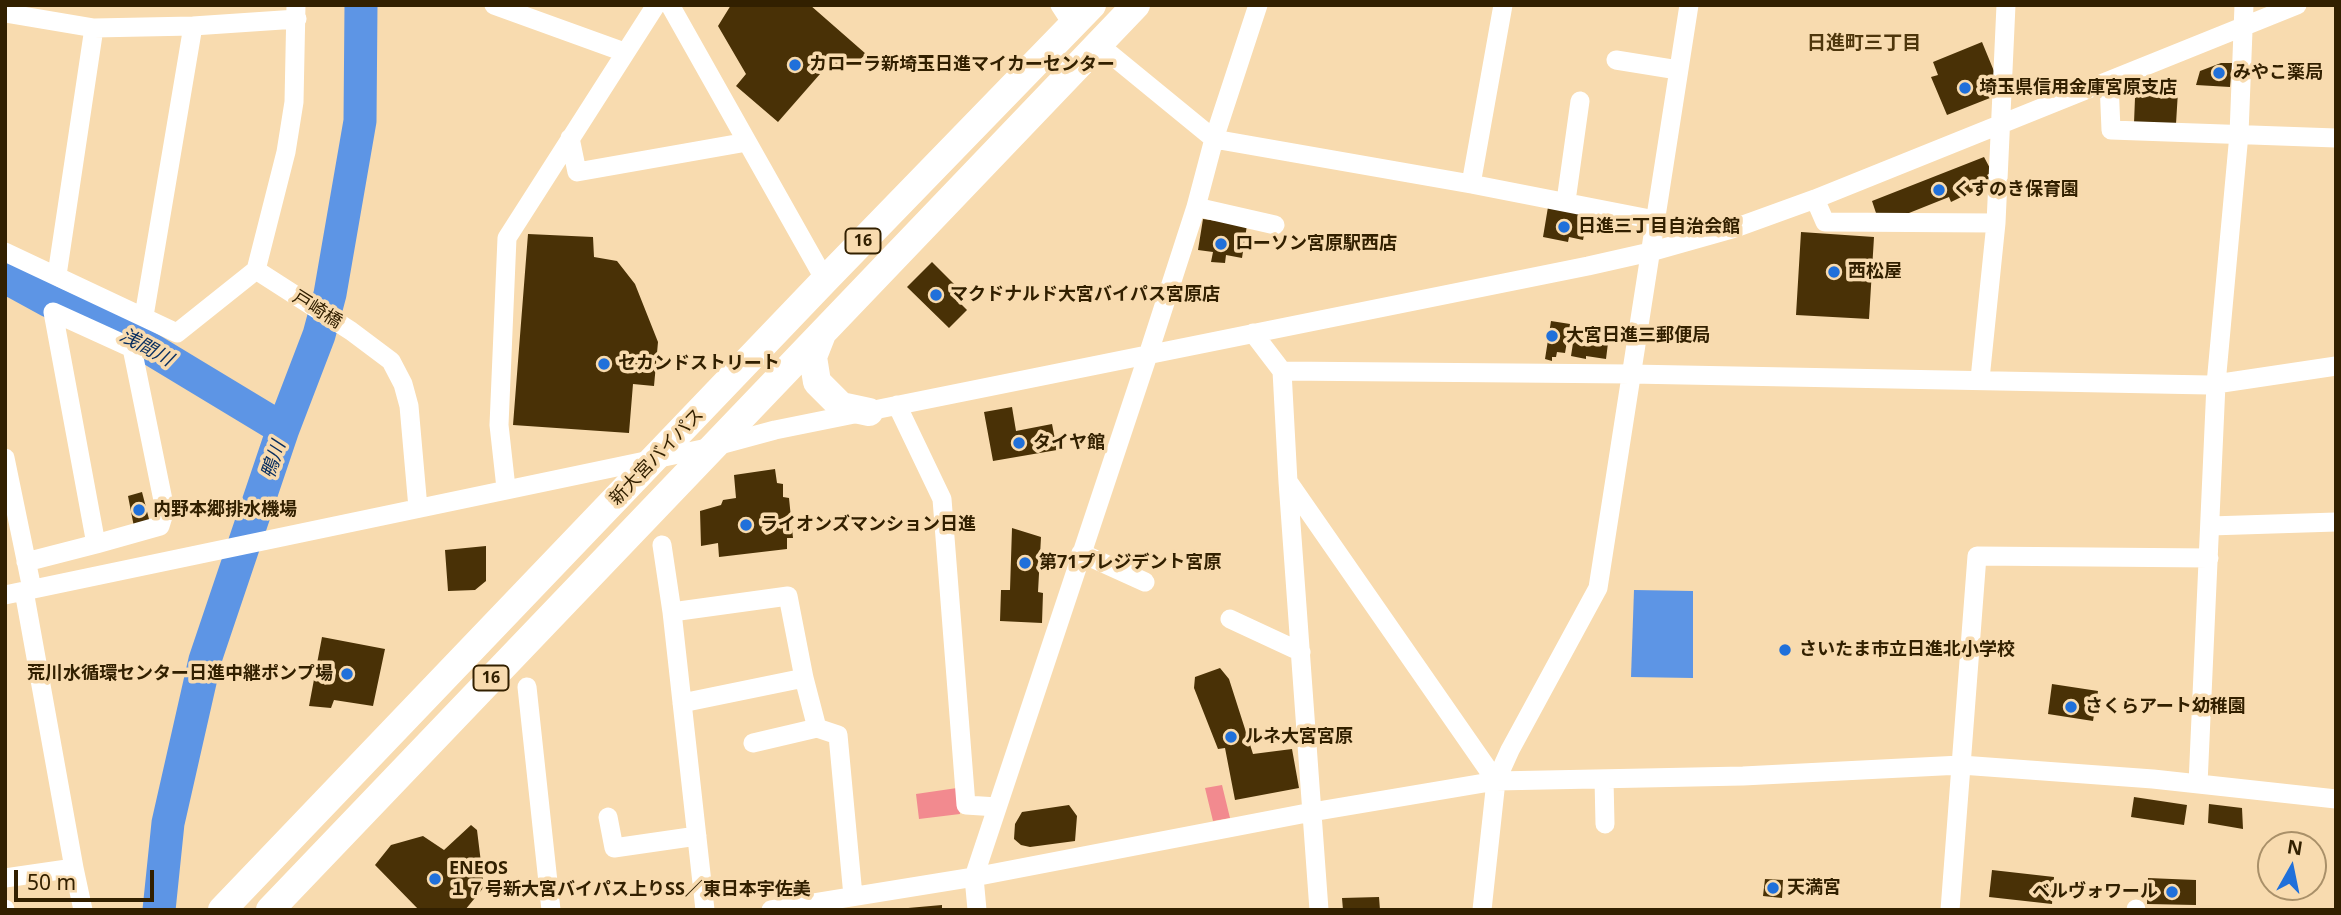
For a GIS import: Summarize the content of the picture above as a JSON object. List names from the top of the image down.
{
  "streets": {
    "highway": ["16", "新大宮バイパス"],
    "street": ["戸崎橋"]
  },
  "districts": ["日進町三丁目"],
  "water": ["浅間川", "鴨川"],
  "places": [
    "カローラ新埼玉日進マイカーセンター",
    "みやこ薬局",
    "埼玉県信用金庫宮原支店",
    "くすのき保育園",
    "日進三丁目自治会館",
    "ローソン宮原駅西店",
    "西松屋",
    "マクドナルド大宮バイパス宮原店",
    "大宮日進三郵便局",
    "セカンドストリート",
    "タイヤ館",
    "内野本郷排水機場",
    "ライオンズマンション日進",
    "第71プレジデント宮原",
    "さいたま市立日進北小学校",
    "荒川水循環センター日進中継ポンプ場",
    "さくらアート幼稚園",
    "ルネ大宮宮原",
    "ENEOS １７号新大宮バイパス上りSS／東日本宇佐美",
    "天満宮",
    "ベルヴォワール"
  ],
  "scale_bar": "50 m",
  "north": "top"
}
